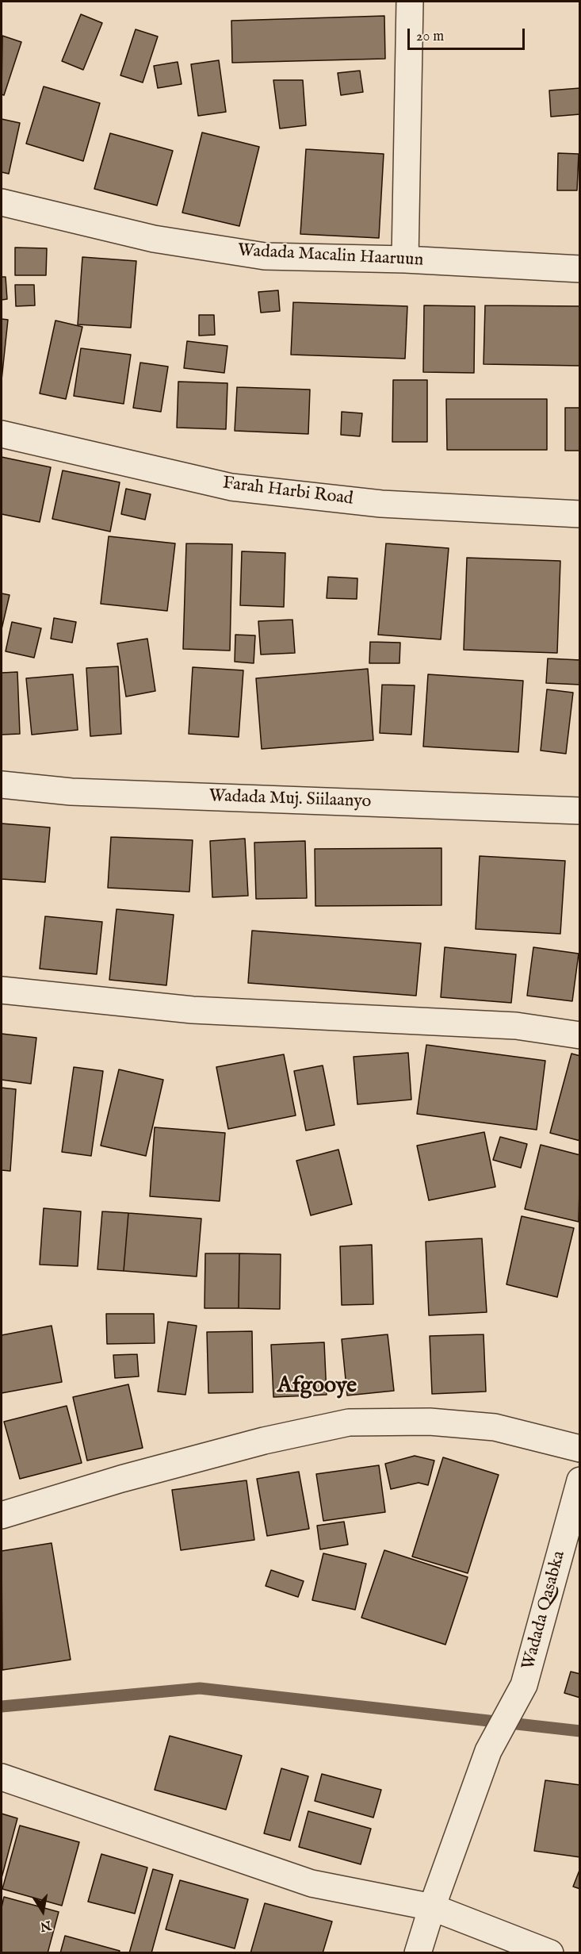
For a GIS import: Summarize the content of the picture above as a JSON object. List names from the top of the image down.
{
  "streets": {
    "street": [
      "Wadada Macalin Haaruun",
      "Farah Harbi Road",
      "Wadada Muj. Siilaanyo",
      "Wadada Qasabka"
    ]
  },
  "districts": ["Afgooye"],
  "scale_bar": "20 m",
  "north": "bottom"
}
